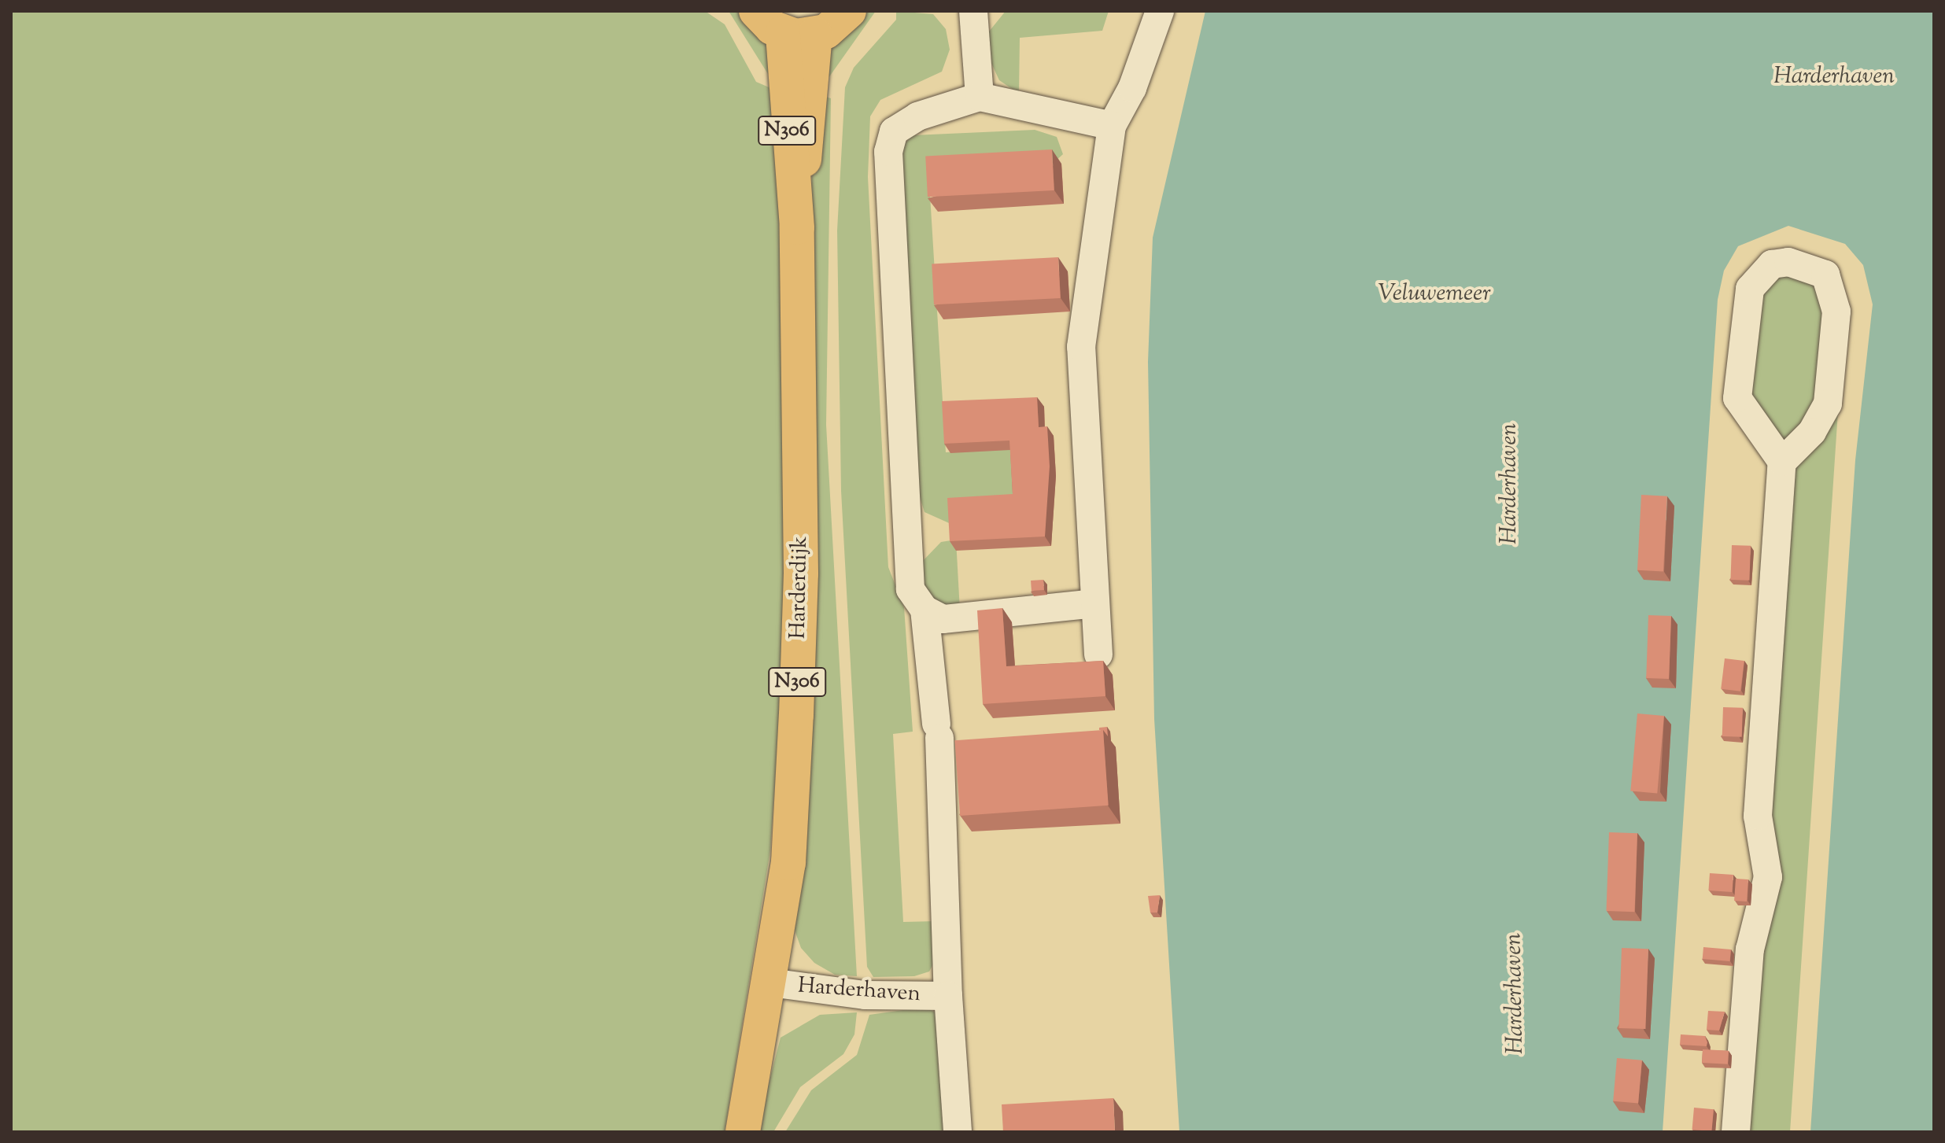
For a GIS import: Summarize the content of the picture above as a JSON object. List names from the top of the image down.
{
  "streets": {
    "main road": ["N306", "Harderdijk"],
    "street": ["Harderhaven"]
  },
  "crossings": [
    ["Harderdijk", "Harderhaven"]
  ],
  "water": ["Harderhaven", "Veluwemeer"]
}
